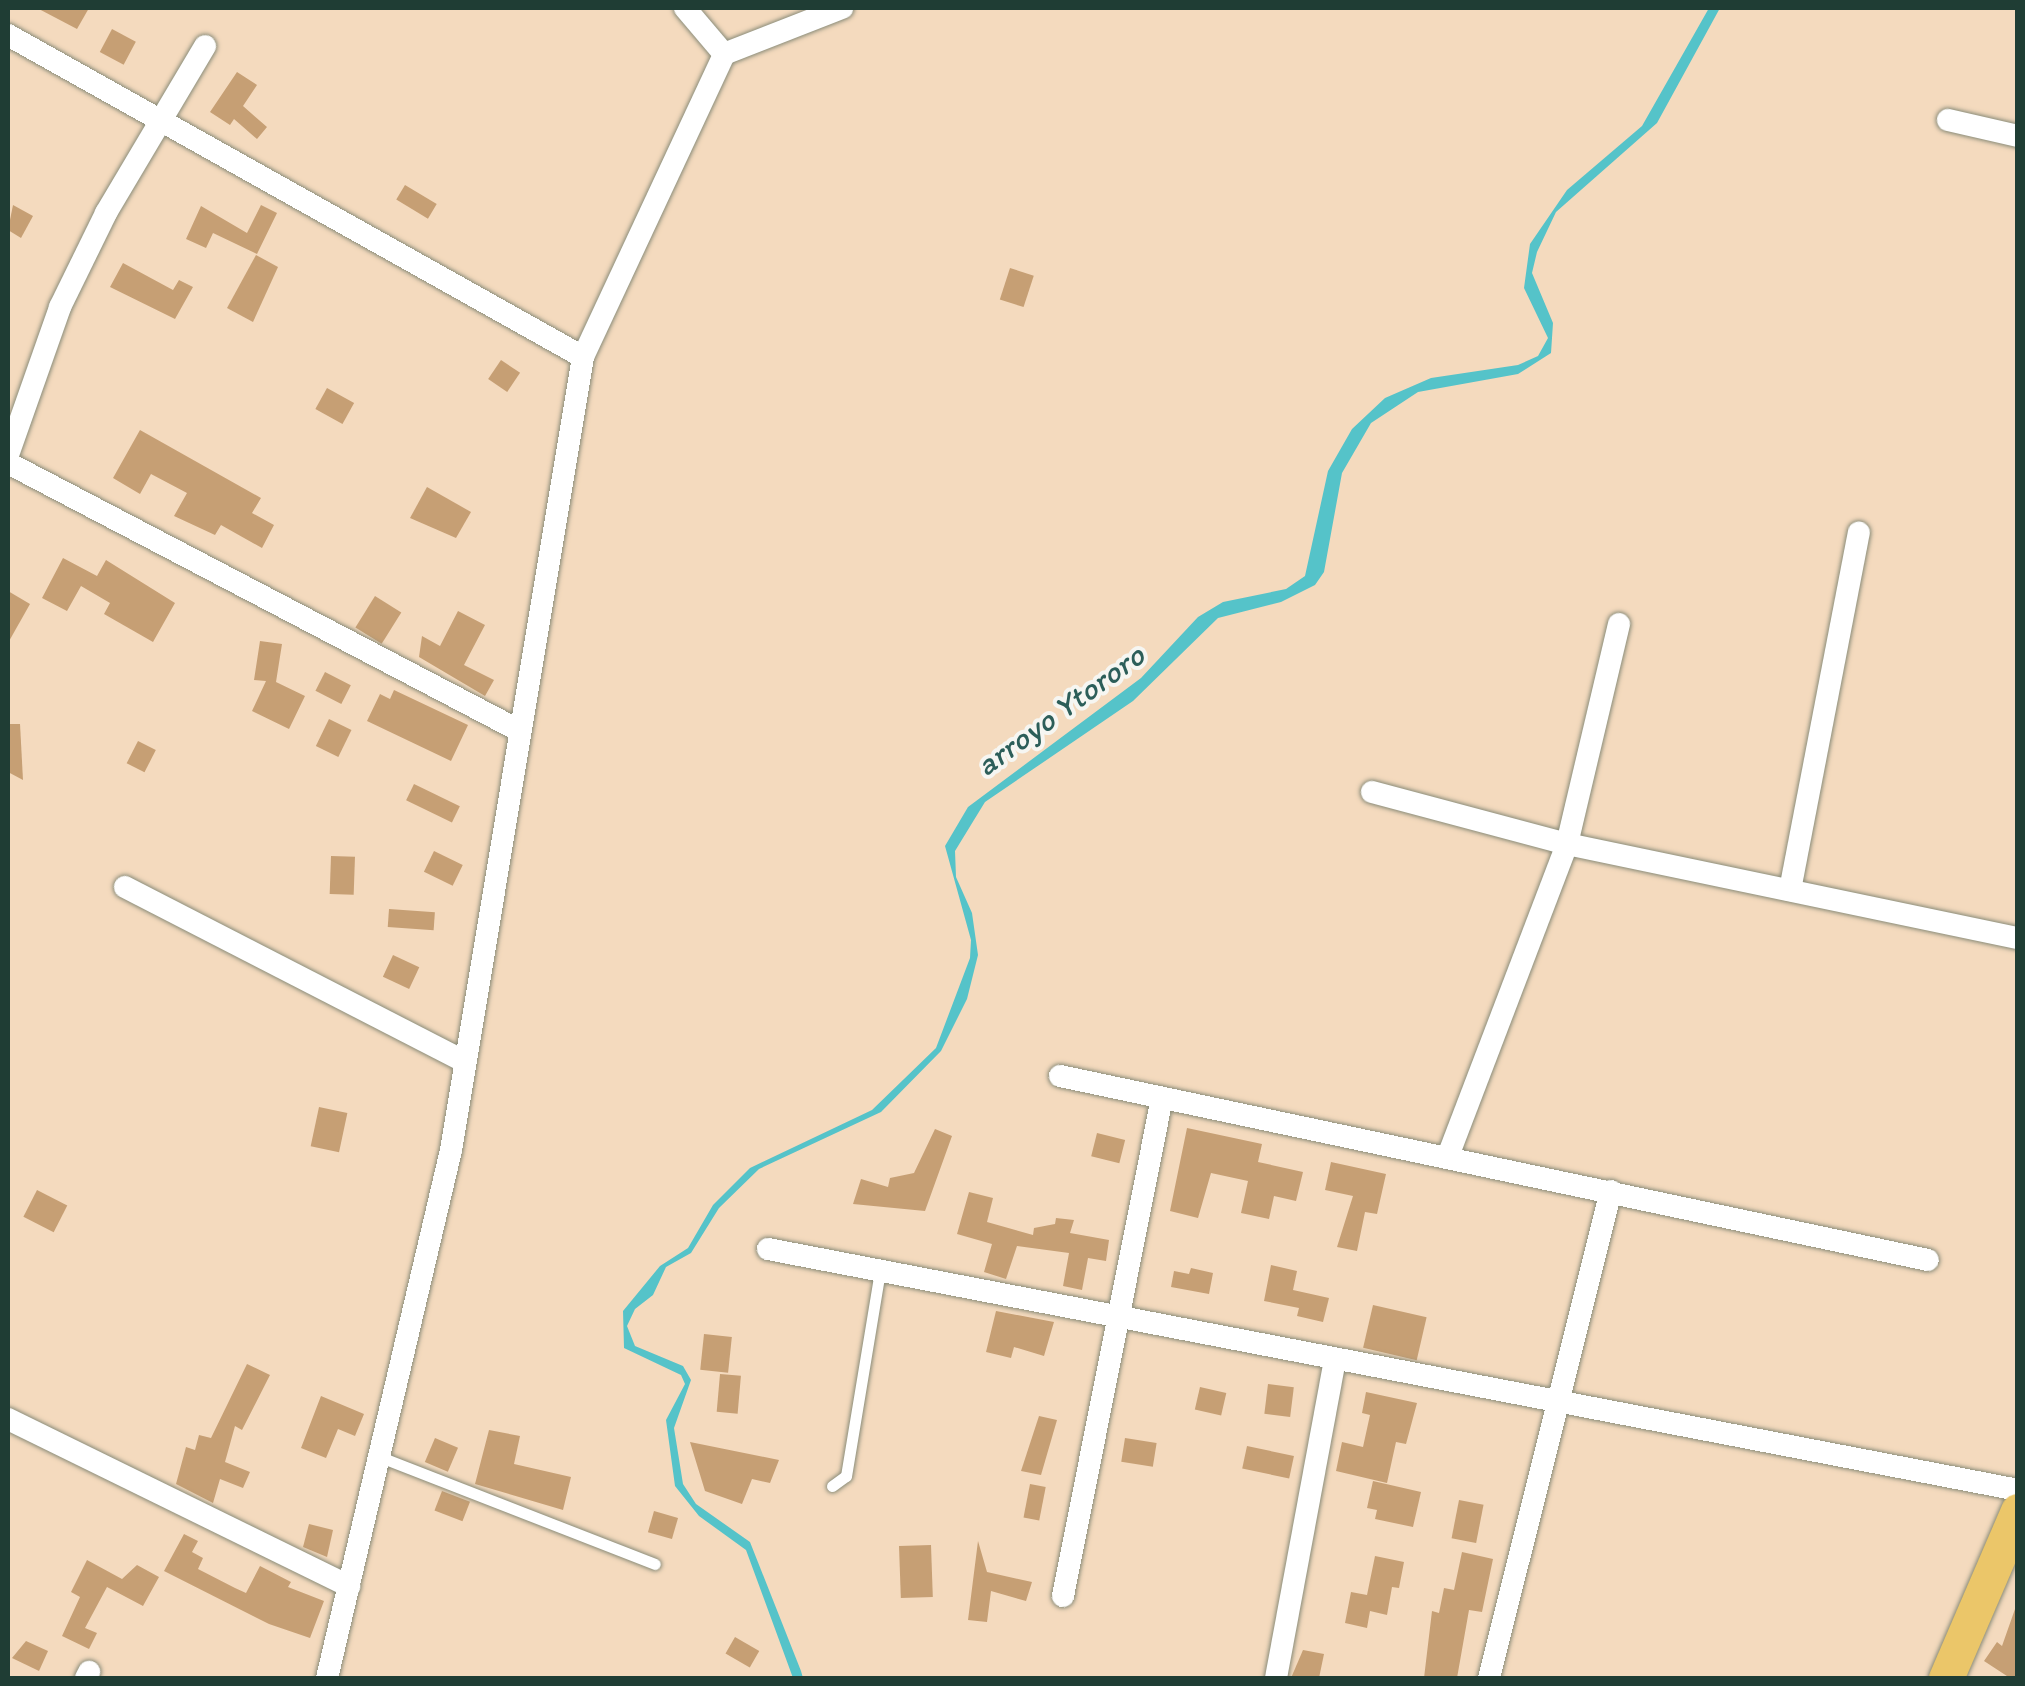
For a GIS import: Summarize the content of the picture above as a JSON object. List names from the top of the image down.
{
  "water": ["arroyo Ytororo"]
}
